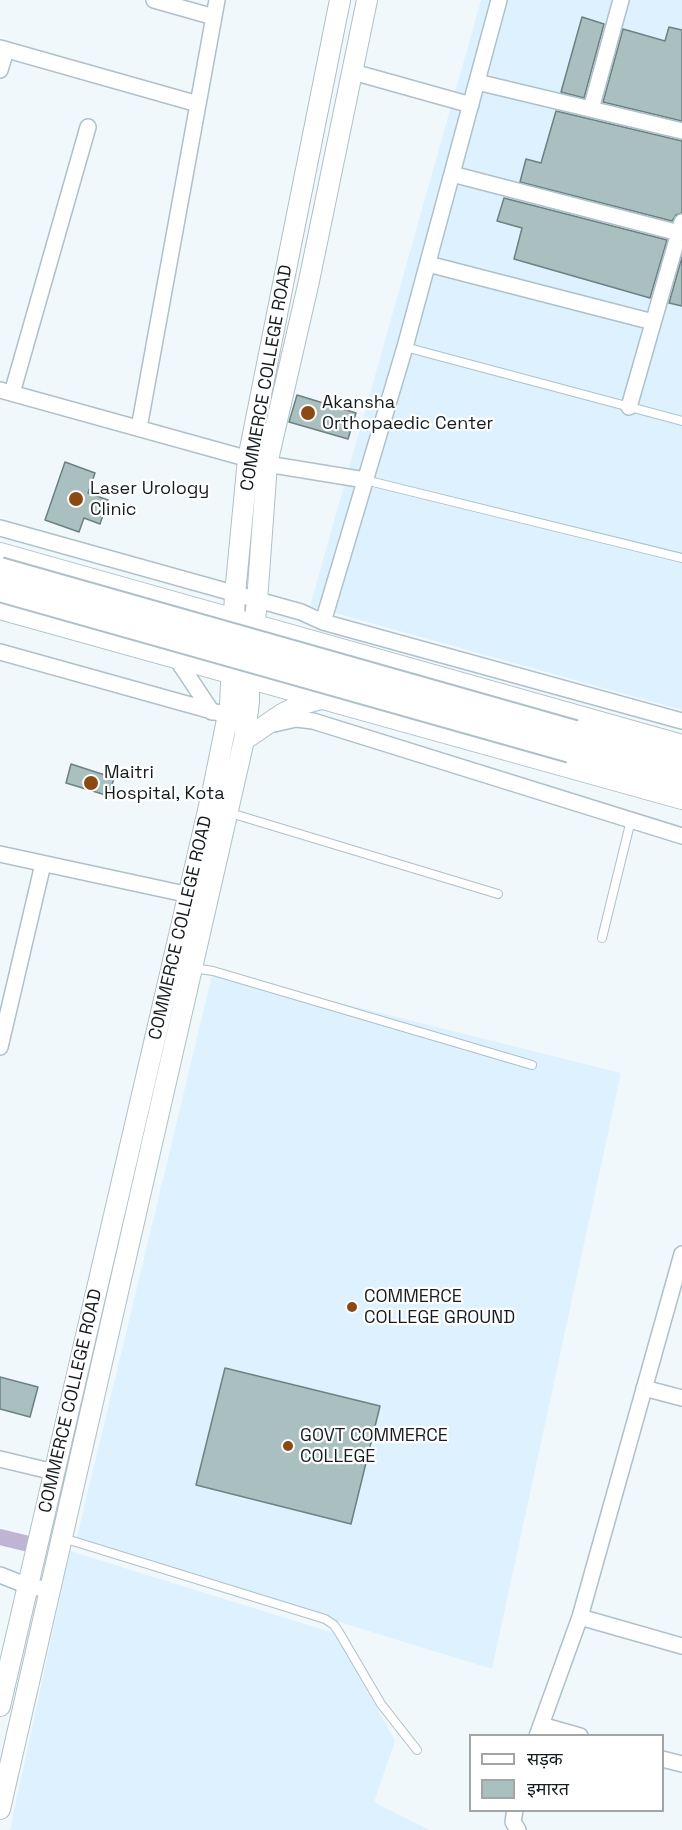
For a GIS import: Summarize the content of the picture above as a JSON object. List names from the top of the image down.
{
  "streets": {
    "street": ["COMMERCE COLLEGE ROAD"]
  },
  "places": [
    "Akansha Orthopaedic Center",
    "Laser Urology Clinic",
    "Maitri Hospital, Kota",
    "COMMERCE COLLEGE GROUND",
    "GOVT COMMERCE COLLEGE"
  ],
  "legend": ["सड़क", "इमारत"]
}
